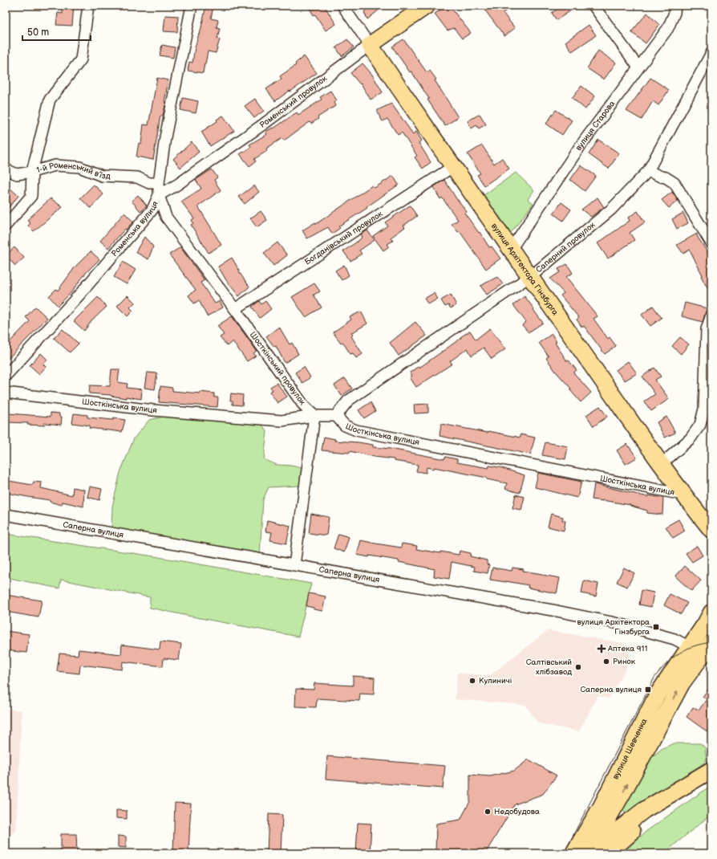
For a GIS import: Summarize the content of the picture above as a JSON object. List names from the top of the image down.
{
  "streets": {
    "main road": ["Роменський провулок", "вулиця Архітектора Гінзбурга", "вулиця Шевченка"],
    "street": [
      "вулиця Старова",
      "1-й Роменський в’їзд",
      "Роменська вулиця",
      "Богданівський провулок",
      "Саперний провулок",
      "Шосткінський провулок",
      "Шосткінська вулиця",
      "Саперна вулиця"
    ]
  },
  "crossings": [
    ["Роменський провулок", "Роменська вулиця"],
    ["Роменський провулок", "вулиця Архітектора Гінзбурга"],
    ["Роменський провулок", "Шосткінський провулок"],
    ["вулиця Старова", "вулиця Архітектора Гінзбурга"],
    ["1-й Роменський в’їзд", "Роменська вулиця"],
    ["Роменська вулиця", "Шосткінський провулок"],
    ["Богданівський провулок", "вулиця Архітектора Гінзбурга"],
    ["Богданівський провулок", "Шосткінський провулок"],
    ["Саперний провулок", "вулиця Архітектора Гінзбурга"],
    ["Саперний провулок", "Шосткінська вулиця"],
    ["вулиця Архітектора Гінзбурга", "Шосткінська вулиця"],
    ["Шосткінський провулок", "Шосткінська вулиця"],
    ["Саперна вулиця", "вулиця Шевченка"]
  ],
  "places": {
    "transit": ["вулиця Архітектора Гінзбурга", "Саперна вулиця"],
    "health": ["Аптека 911"],
    "other": [
      "Ринок",
      "Салтівський хлібзавод",
      "Кулиничі",
      "Недобудова"
    ]
  },
  "scale_bar": "50 m"
}
